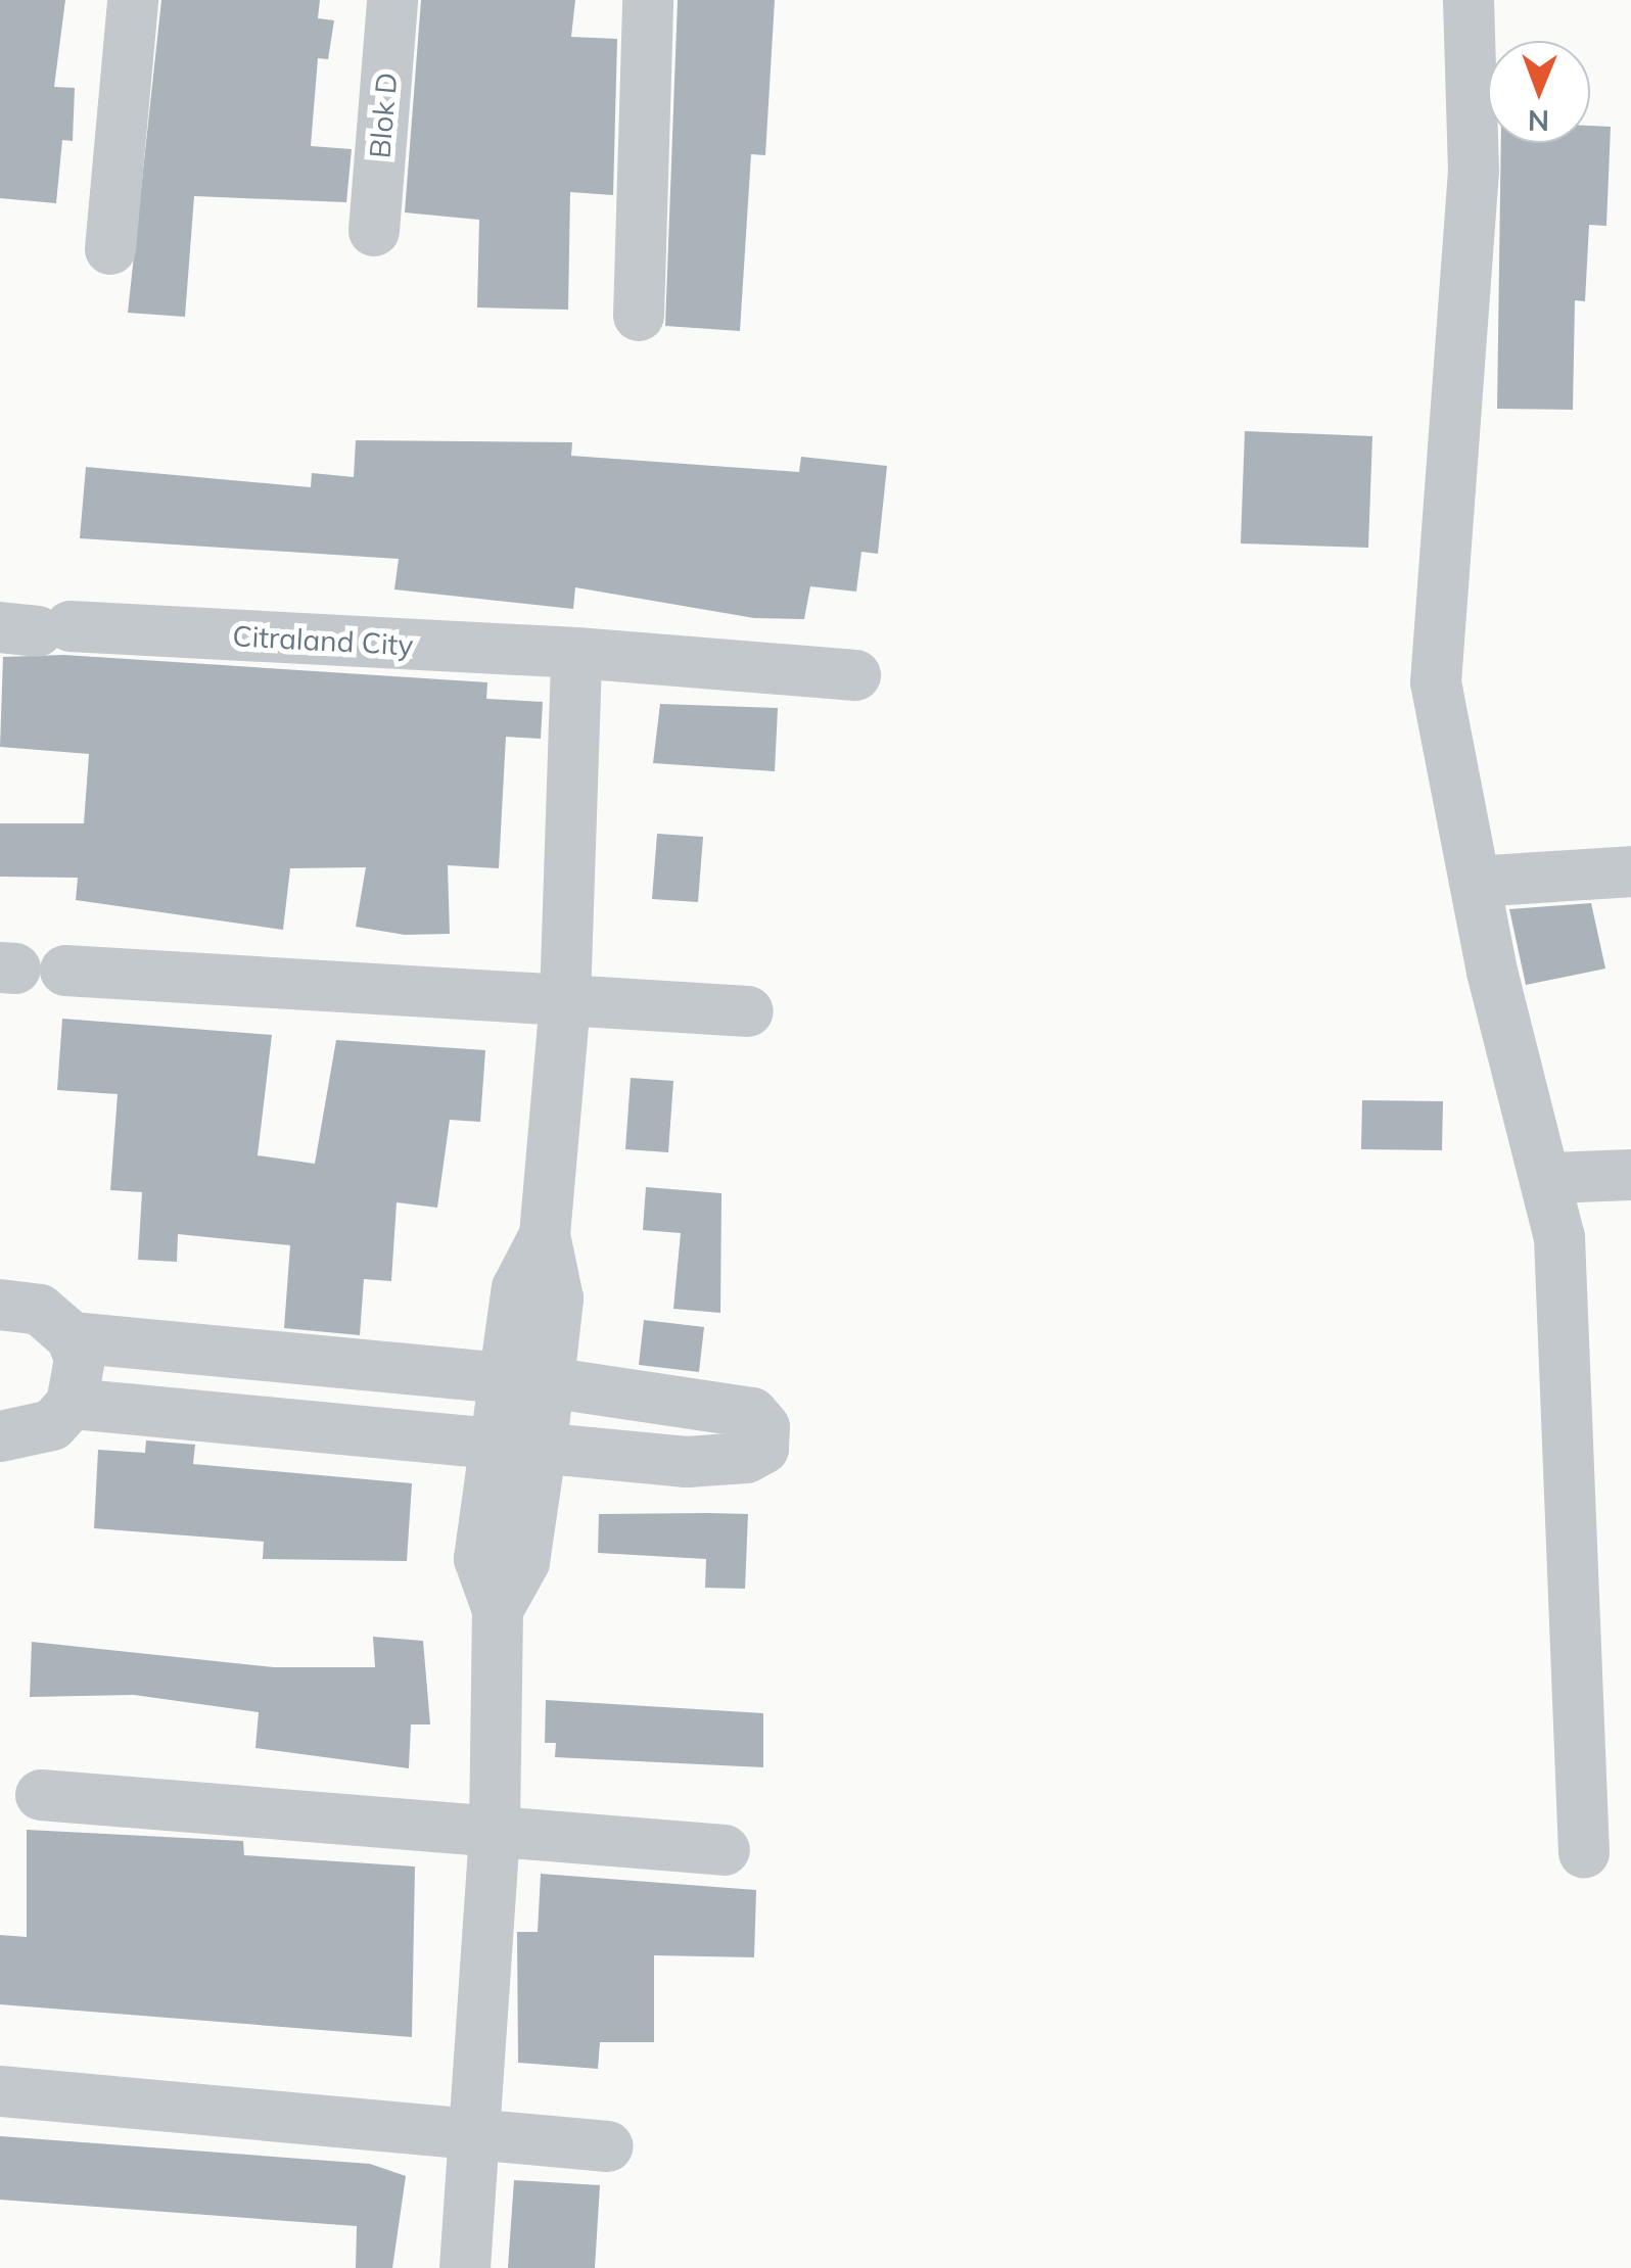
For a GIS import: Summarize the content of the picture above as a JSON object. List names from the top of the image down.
{
  "streets": {
    "street": ["Blok D", "Citraland City"]
  },
  "north": "bottom"
}
